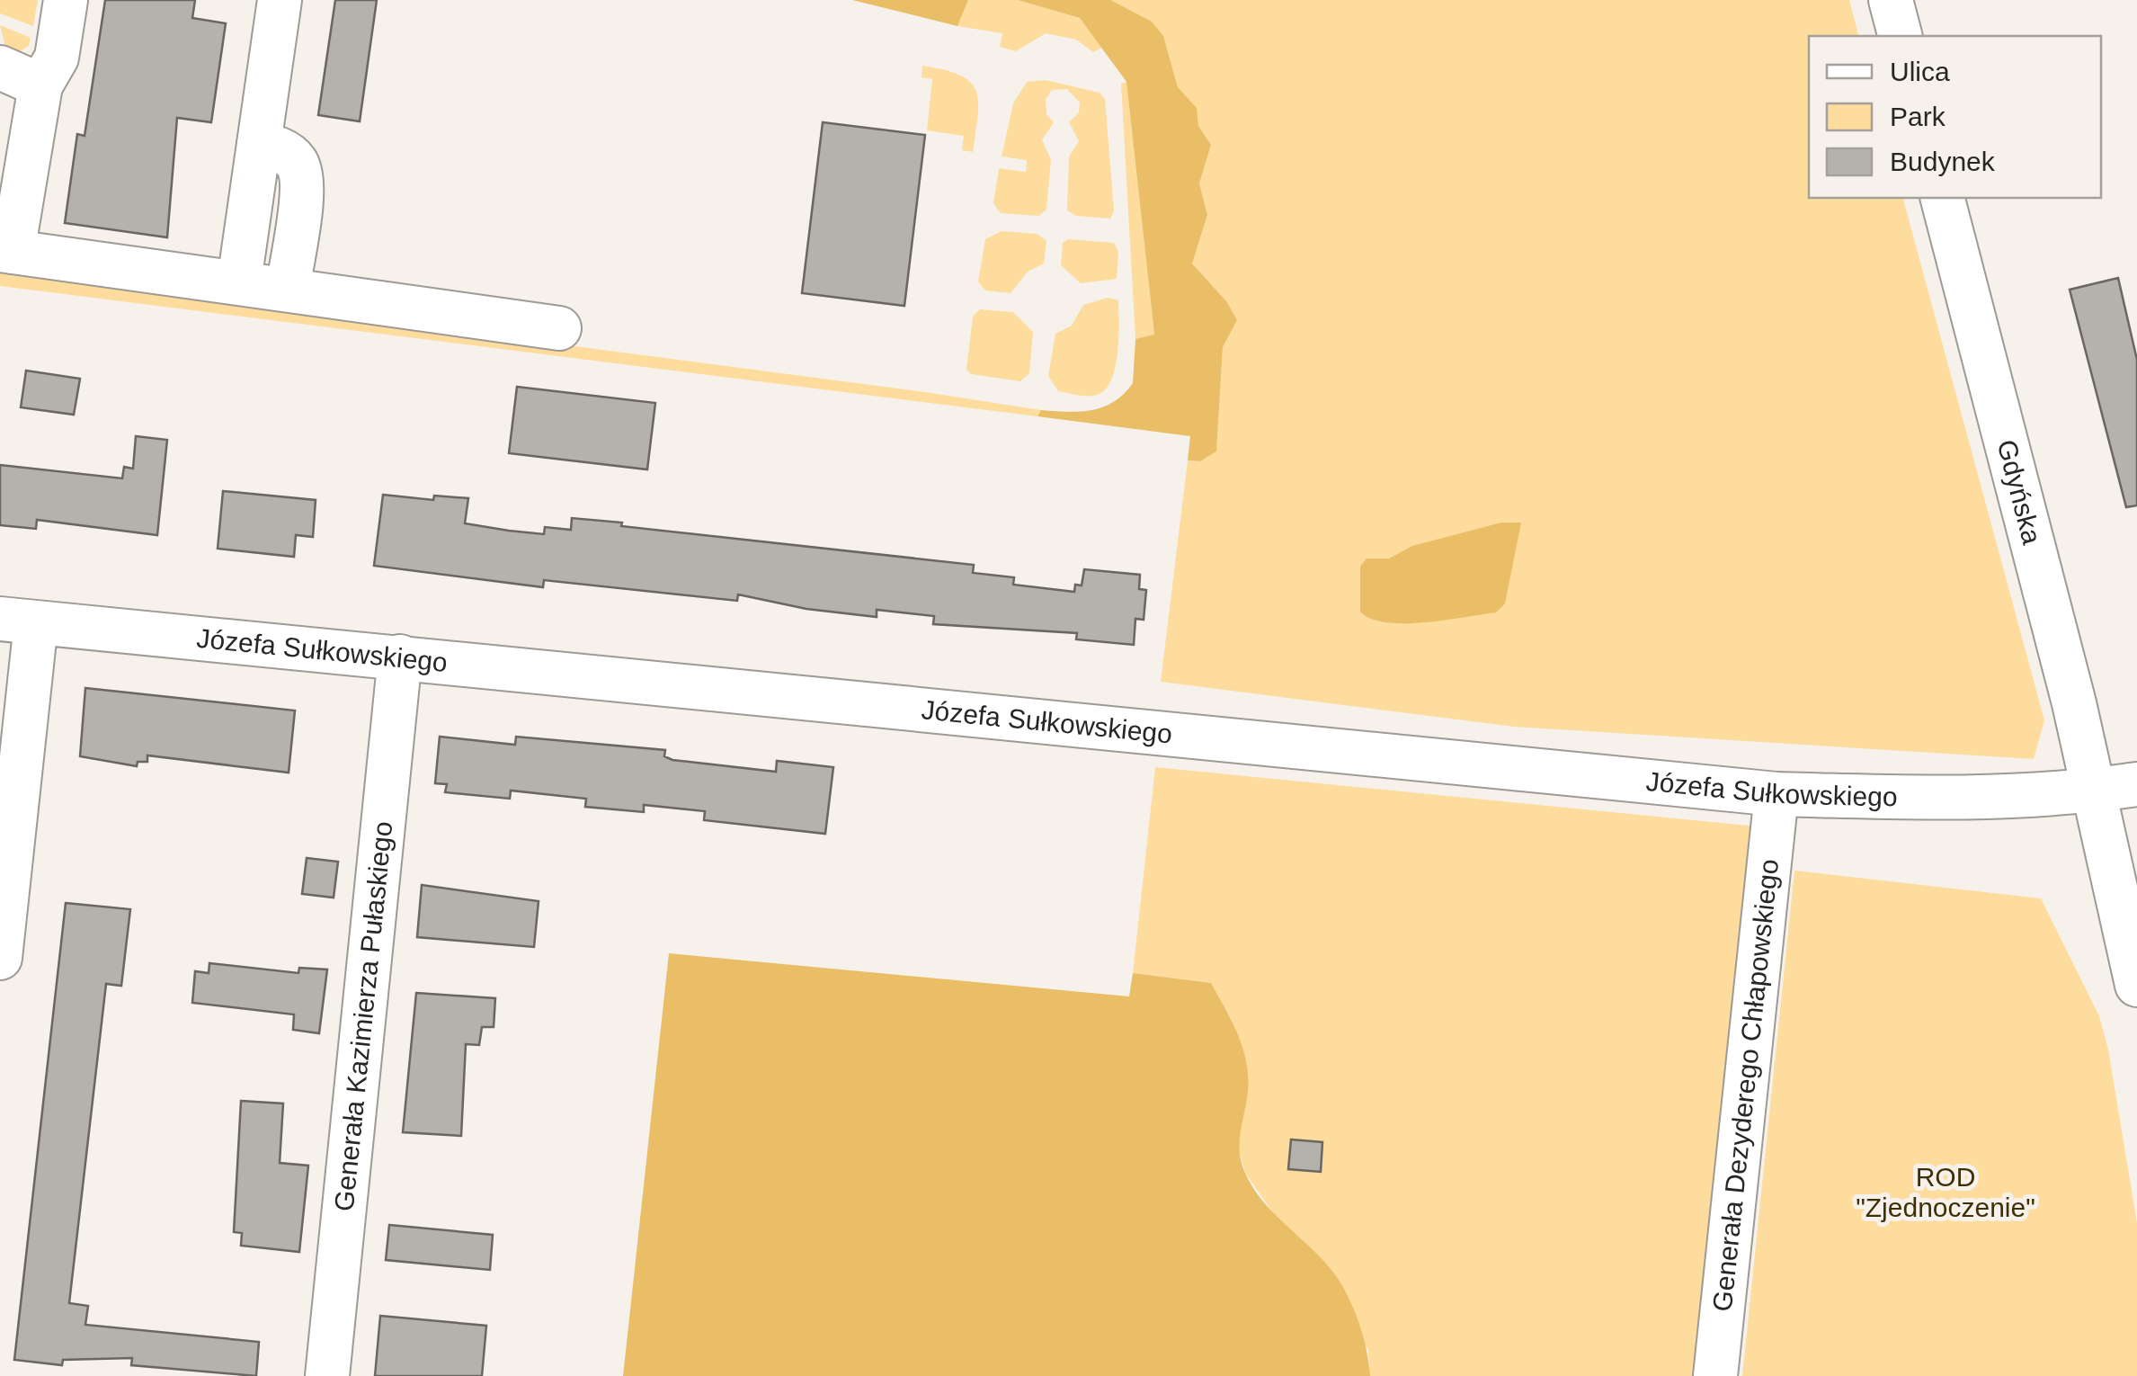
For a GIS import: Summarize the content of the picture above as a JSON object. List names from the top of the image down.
{
  "streets": {
    "street": [
      "Gdyńska",
      "Józefa Sułkowskiego",
      "Generała Kazimierza Pułaskiego",
      "Generała Dezyderego Chłapowskiego"
    ]
  },
  "crossings": [
    ["Gdyńska", "Józefa Sułkowskiego"],
    ["Józefa Sułkowskiego", "Generała Kazimierza Pułaskiego"],
    ["Józefa Sułkowskiego", "Generała Dezyderego Chłapowskiego"]
  ],
  "parks": ["ROD \"Zjednoczenie\""],
  "legend": ["Ulica", "Park", "Budynek"]
}
